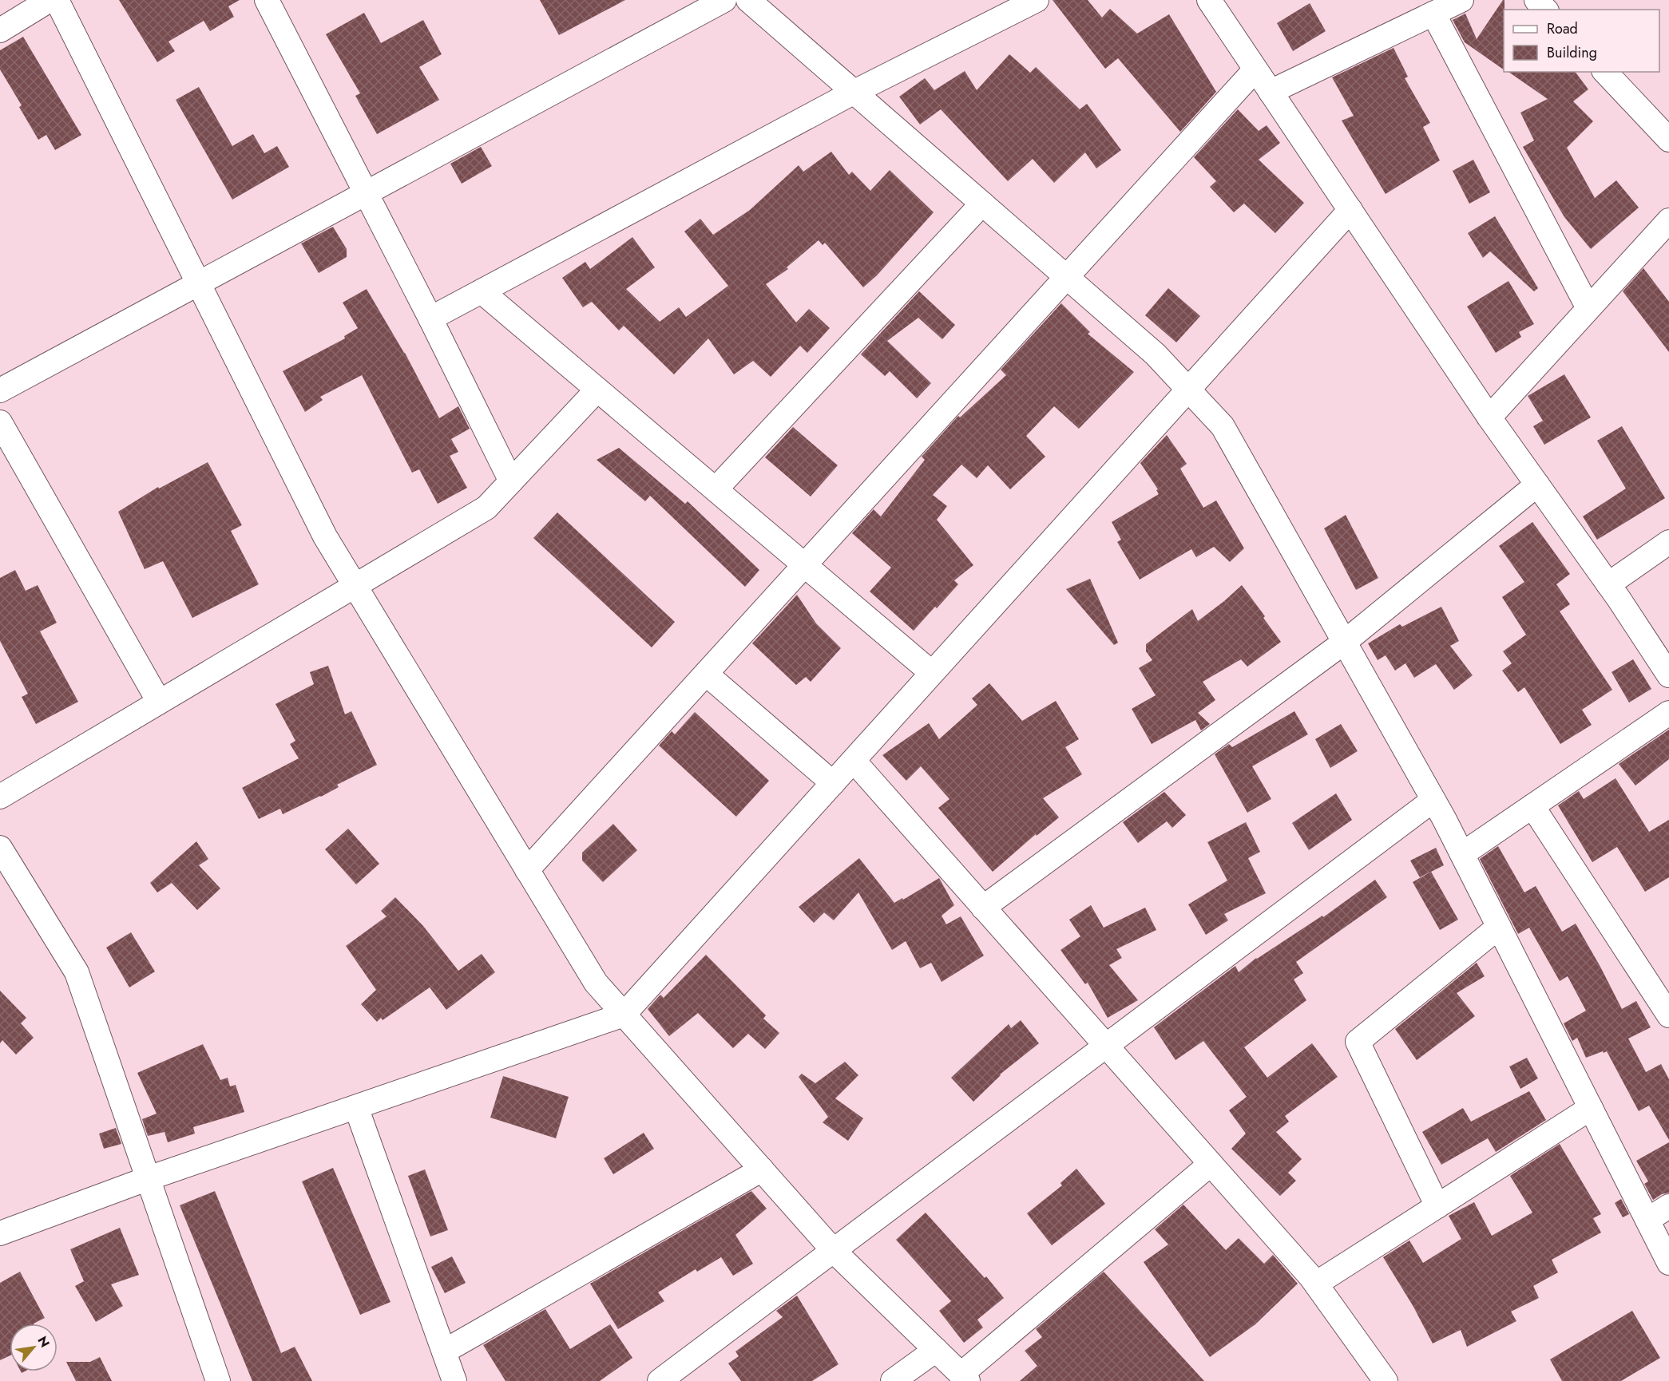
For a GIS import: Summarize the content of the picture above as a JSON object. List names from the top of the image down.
{
  "legend": ["Road", "Building"],
  "north": "top right"
}
